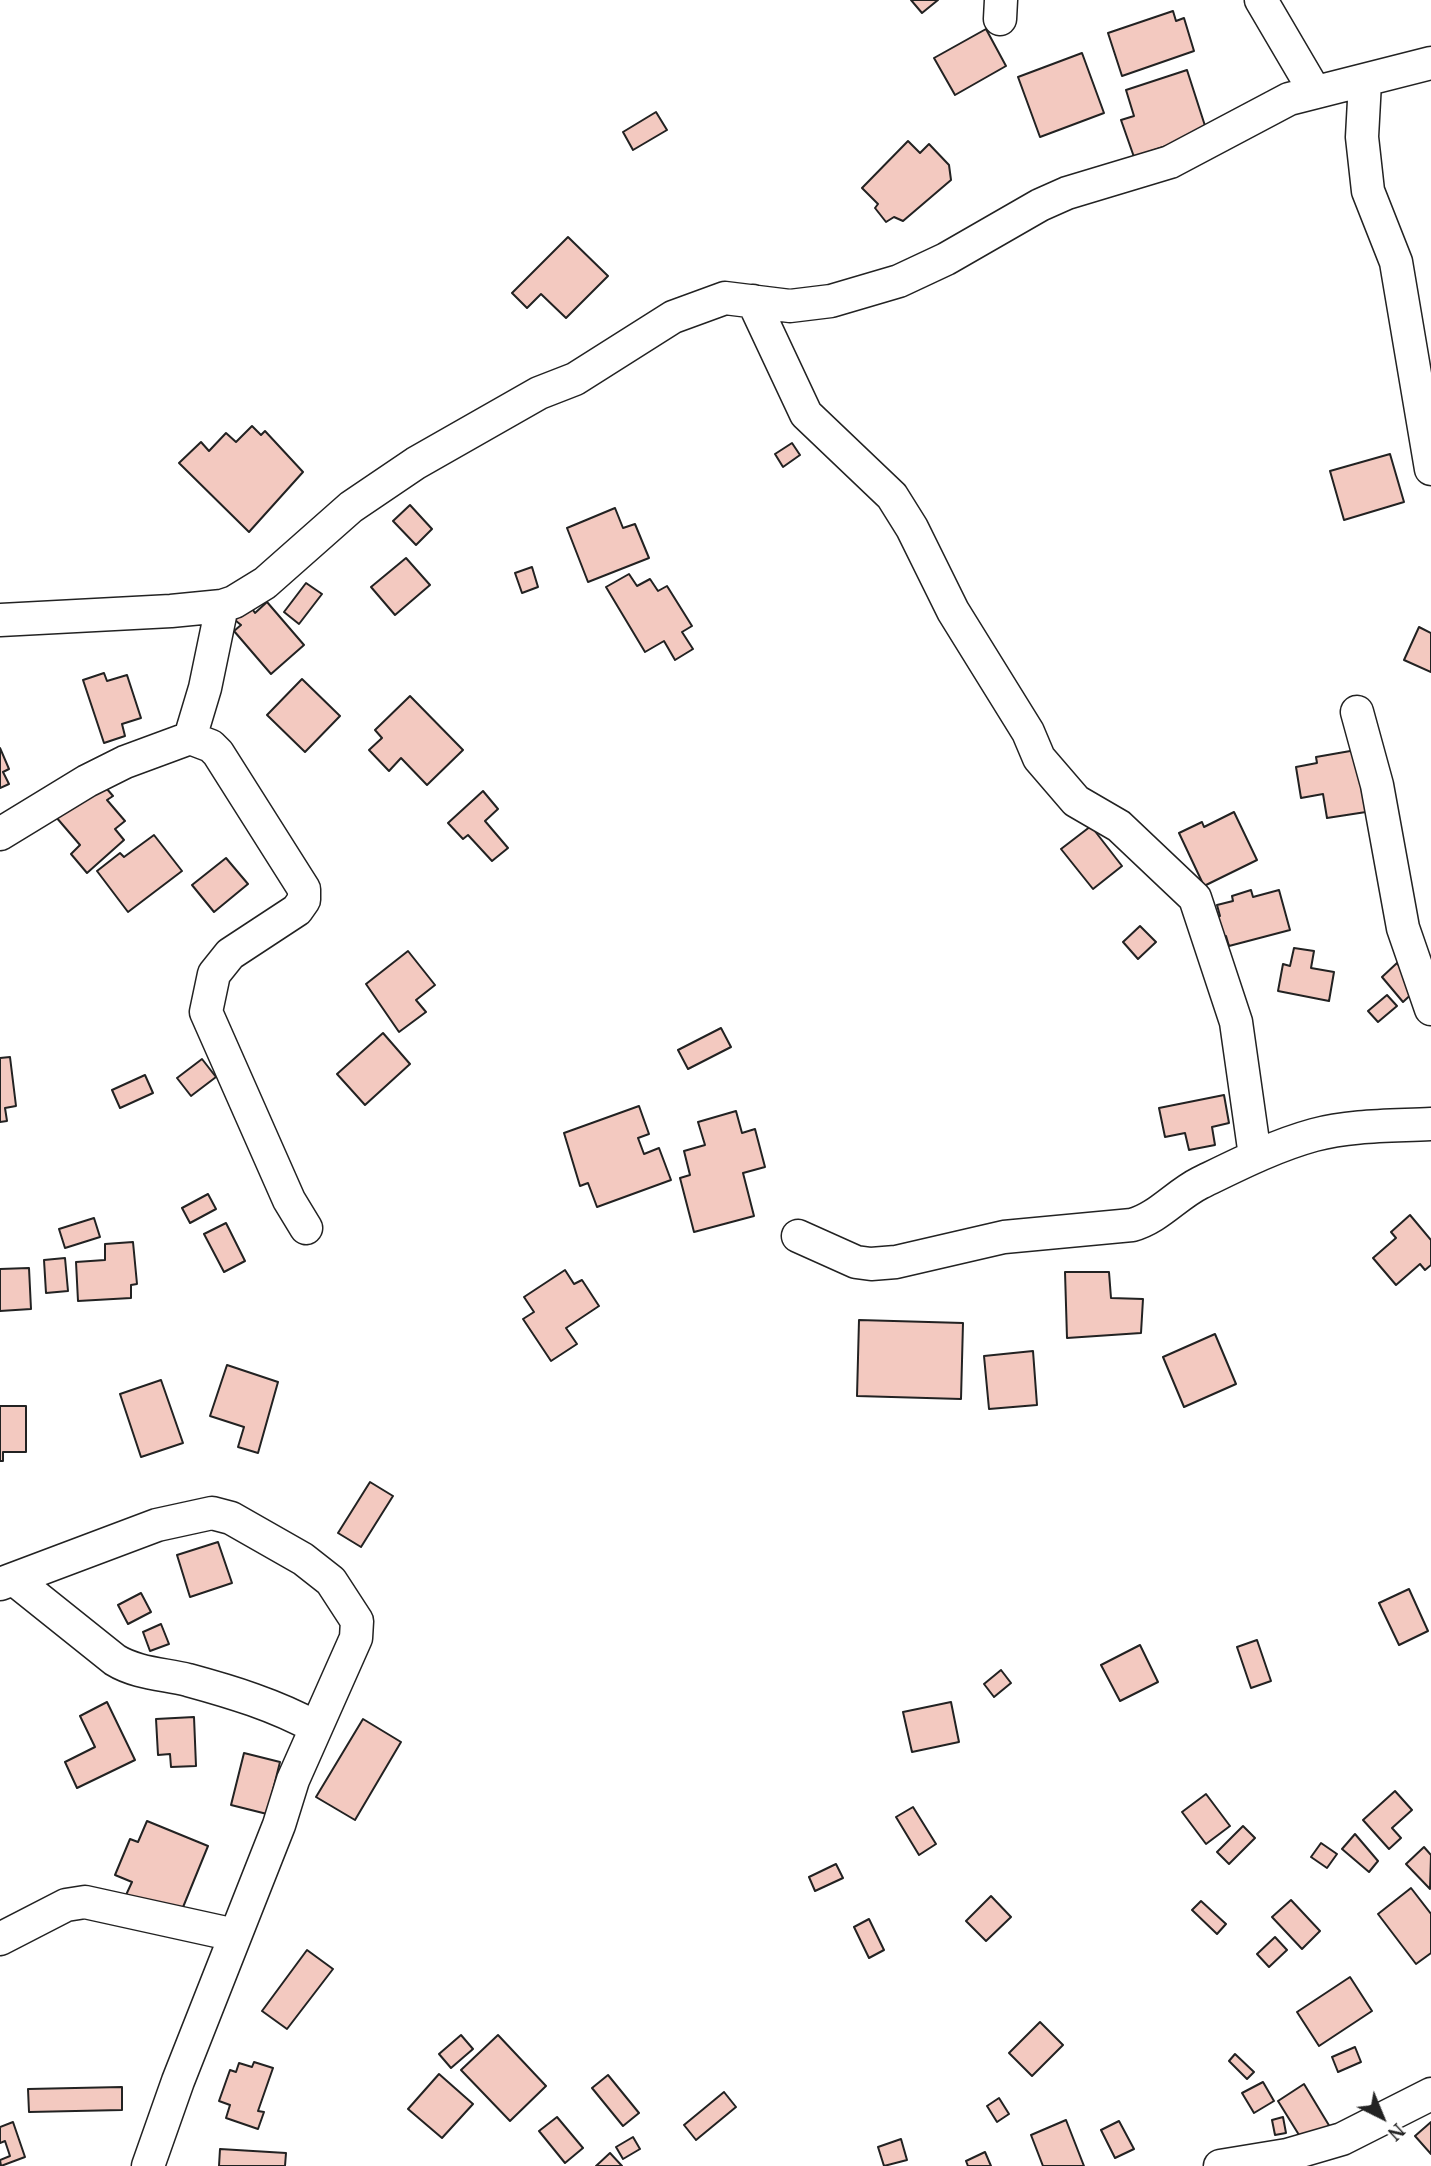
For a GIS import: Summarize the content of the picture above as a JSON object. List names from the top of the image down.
{
  "north": "bottom right"
}
